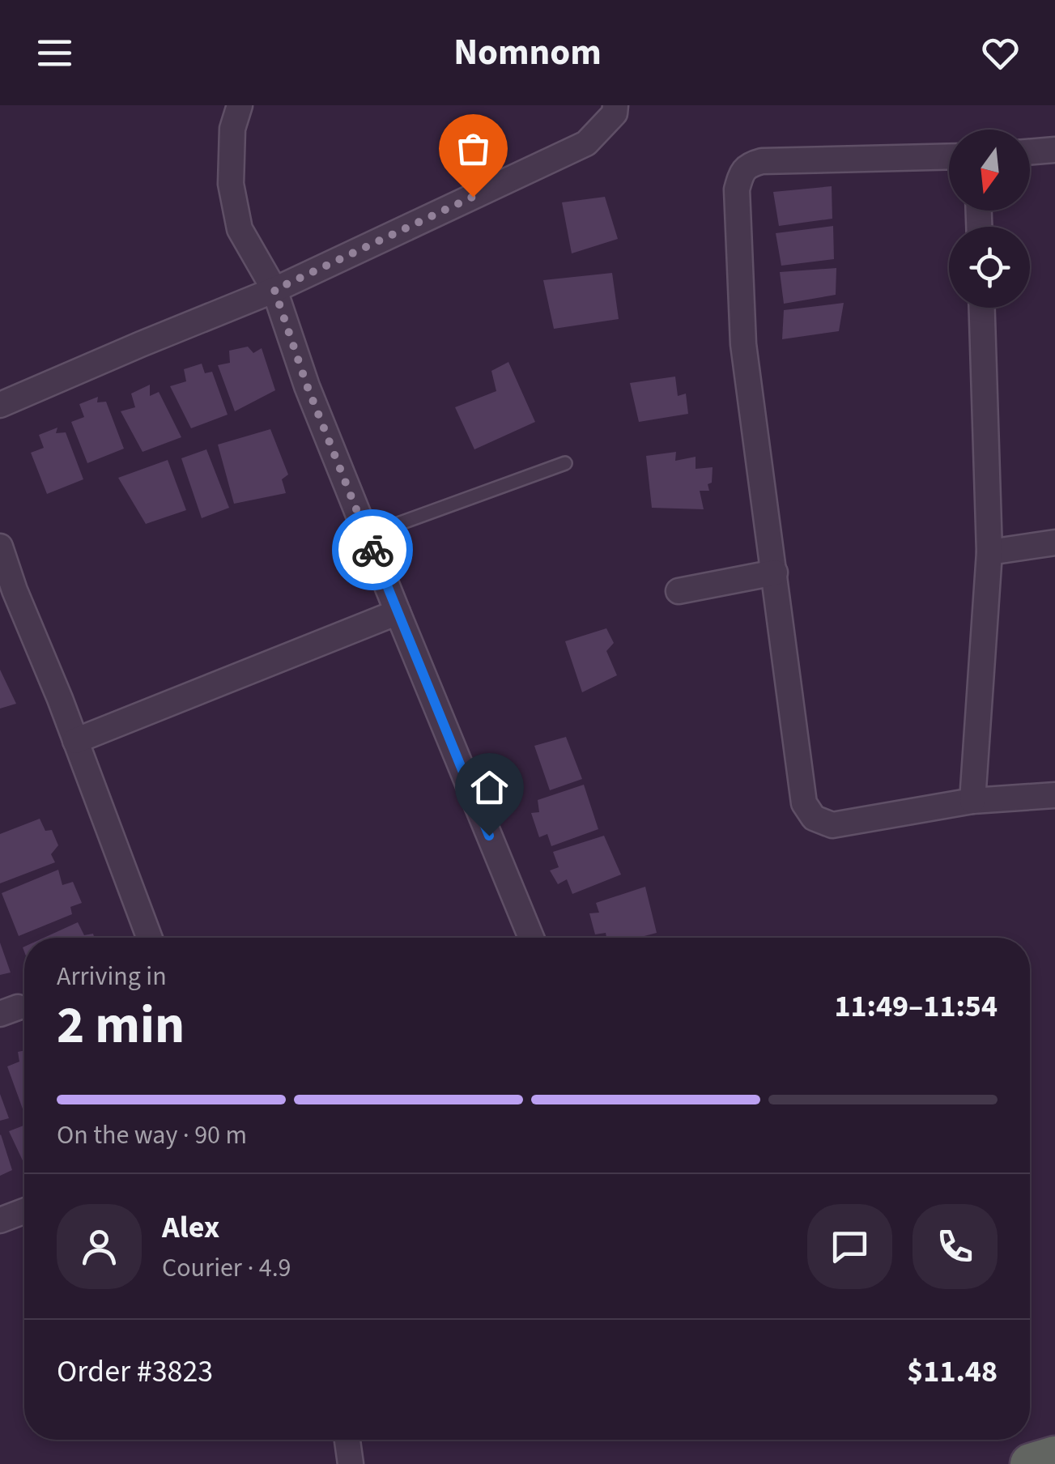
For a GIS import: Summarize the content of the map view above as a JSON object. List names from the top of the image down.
{
  "north": "bottom",
  "page": {
    "header": "Nomnom",
    "heading": ["2 min", "Arriving in", "11:49–11:54"],
    "panel": [
      "Alex",
      "Courier · 4.9",
      "Order #3823",
      "$11.48"
    ],
    "bar": "On the way · 90 m"
  }
}
